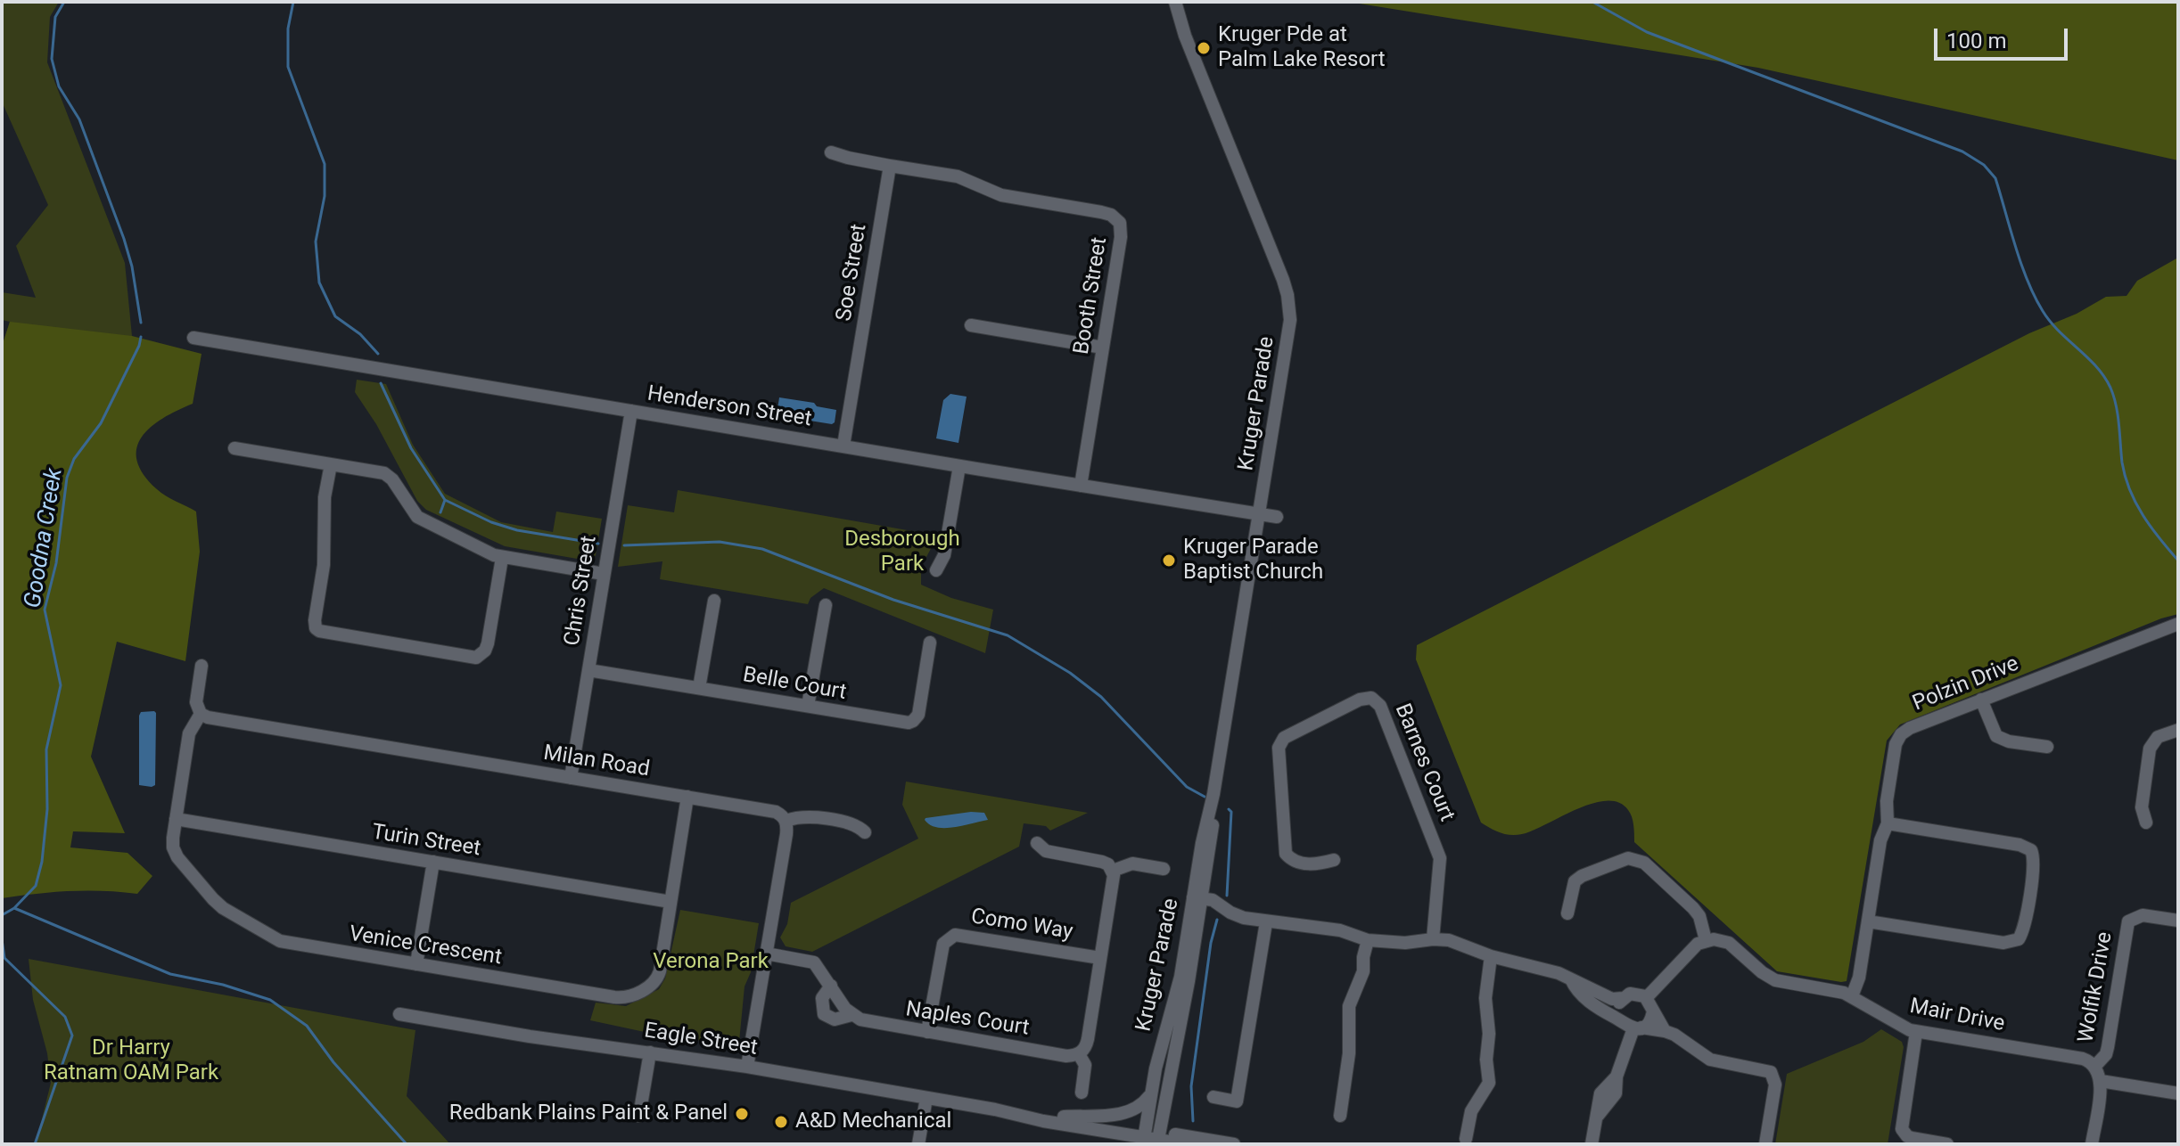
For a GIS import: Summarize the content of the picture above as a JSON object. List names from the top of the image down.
{
  "streets": {
    "street": [
      "Soe Street",
      "Booth Street",
      "Kruger Parade",
      "Henderson Street",
      "Chris Street",
      "Belle Court",
      "Polzin Drive",
      "Milan Road",
      "Barnes Court",
      "Turin Street",
      "Como Way",
      "Venice Crescent",
      "Wolfik Drive",
      "Mair Drive",
      "Naples Court",
      "Eagle Street"
    ]
  },
  "crossings": [
    ["Soe Street", "Booth Street"],
    ["Soe Street", "Henderson Street"],
    ["Booth Street", "Henderson Street"],
    ["Kruger Parade", "Henderson Street"],
    ["Kruger Parade", "Eagle Street"],
    ["Henderson Street", "Chris Street"],
    ["Chris Street", "Belle Court"],
    ["Chris Street", "Milan Road"],
    ["Polzin Drive", "Mair Drive"],
    ["Milan Road", "Venice Crescent"],
    ["Turin Street", "Venice Crescent"],
    ["Como Way", "Naples Court"],
    ["Wolfik Drive", "Mair Drive"]
  ],
  "water": ["Goodna Creek"],
  "parks": ["Desborough Park", "Verona Park", "Dr Harry Ratnam OAM Park"],
  "places": [
    "Kruger Pde at Palm Lake Resort",
    "Kruger Parade Baptist Church",
    "Redbank Plains Paint & Panel",
    "A&D Mechanical"
  ],
  "scale_bar": "100 m"
}
